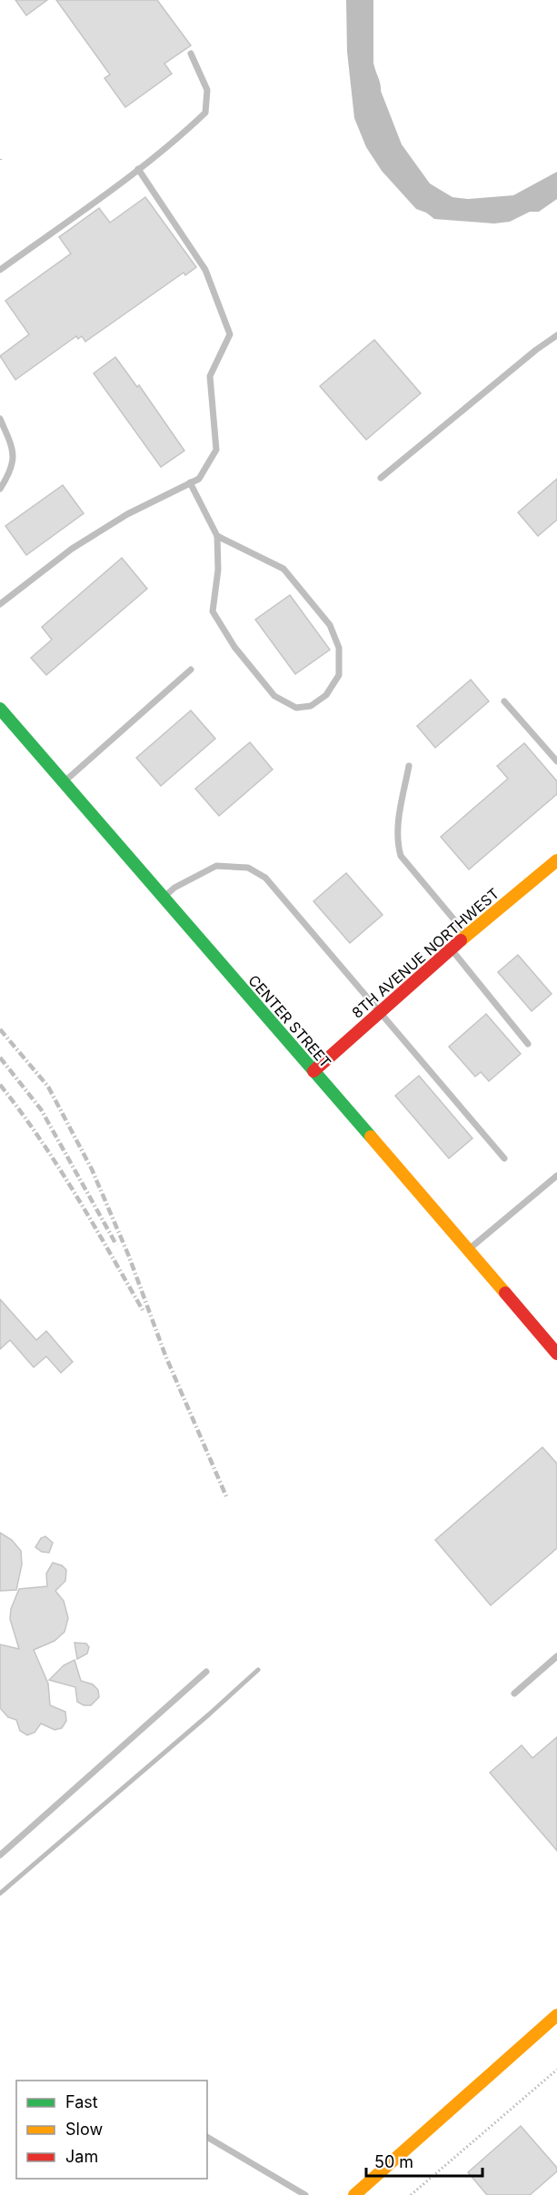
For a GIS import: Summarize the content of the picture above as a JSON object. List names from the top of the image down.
{
  "streets": {
    "main road": ["8TH AVENUE NORTHWEST", "CENTER STREET"]
  },
  "crossings": [
    ["8TH AVENUE NORTHWEST", "CENTER STREET"]
  ],
  "legend": ["Fast", "Slow", "Jam"],
  "scale_bar": "50 m"
}
